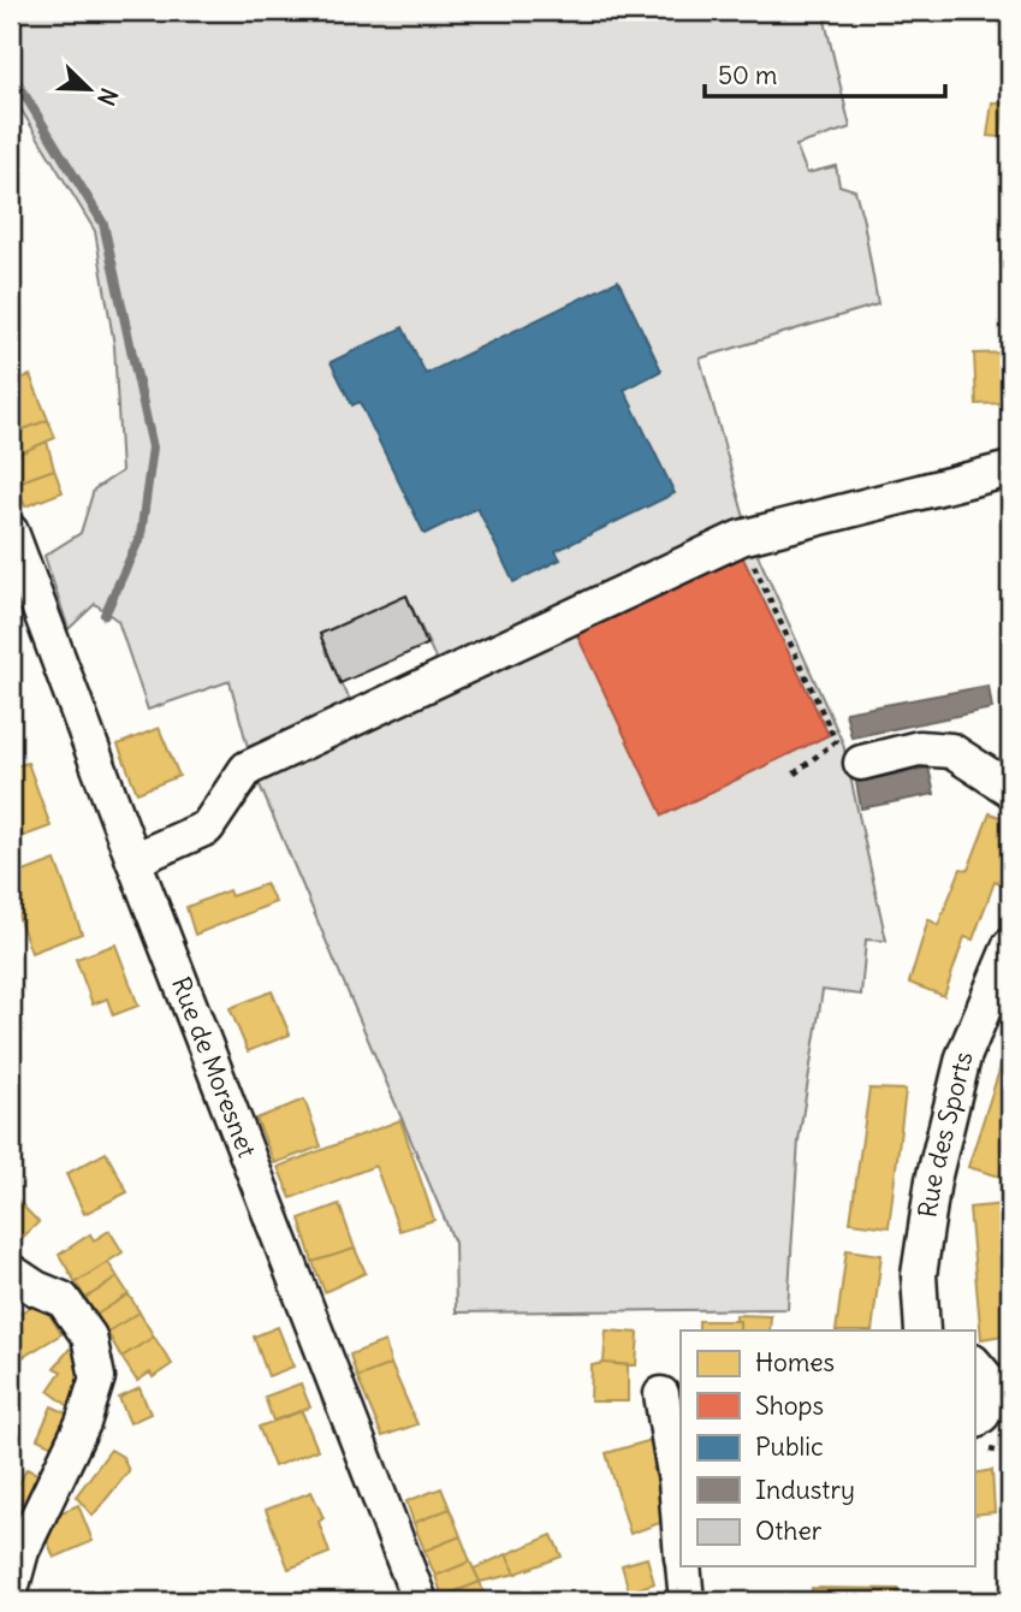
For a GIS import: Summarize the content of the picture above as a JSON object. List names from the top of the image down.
{
  "streets": {
    "street": ["Rue de Moresnet", "Rue des Sports"]
  },
  "legend": [
    "Homes",
    "Shops",
    "Public",
    "Industry",
    "Other"
  ],
  "scale_bar": "50 m",
  "north": "bottom right"
}
